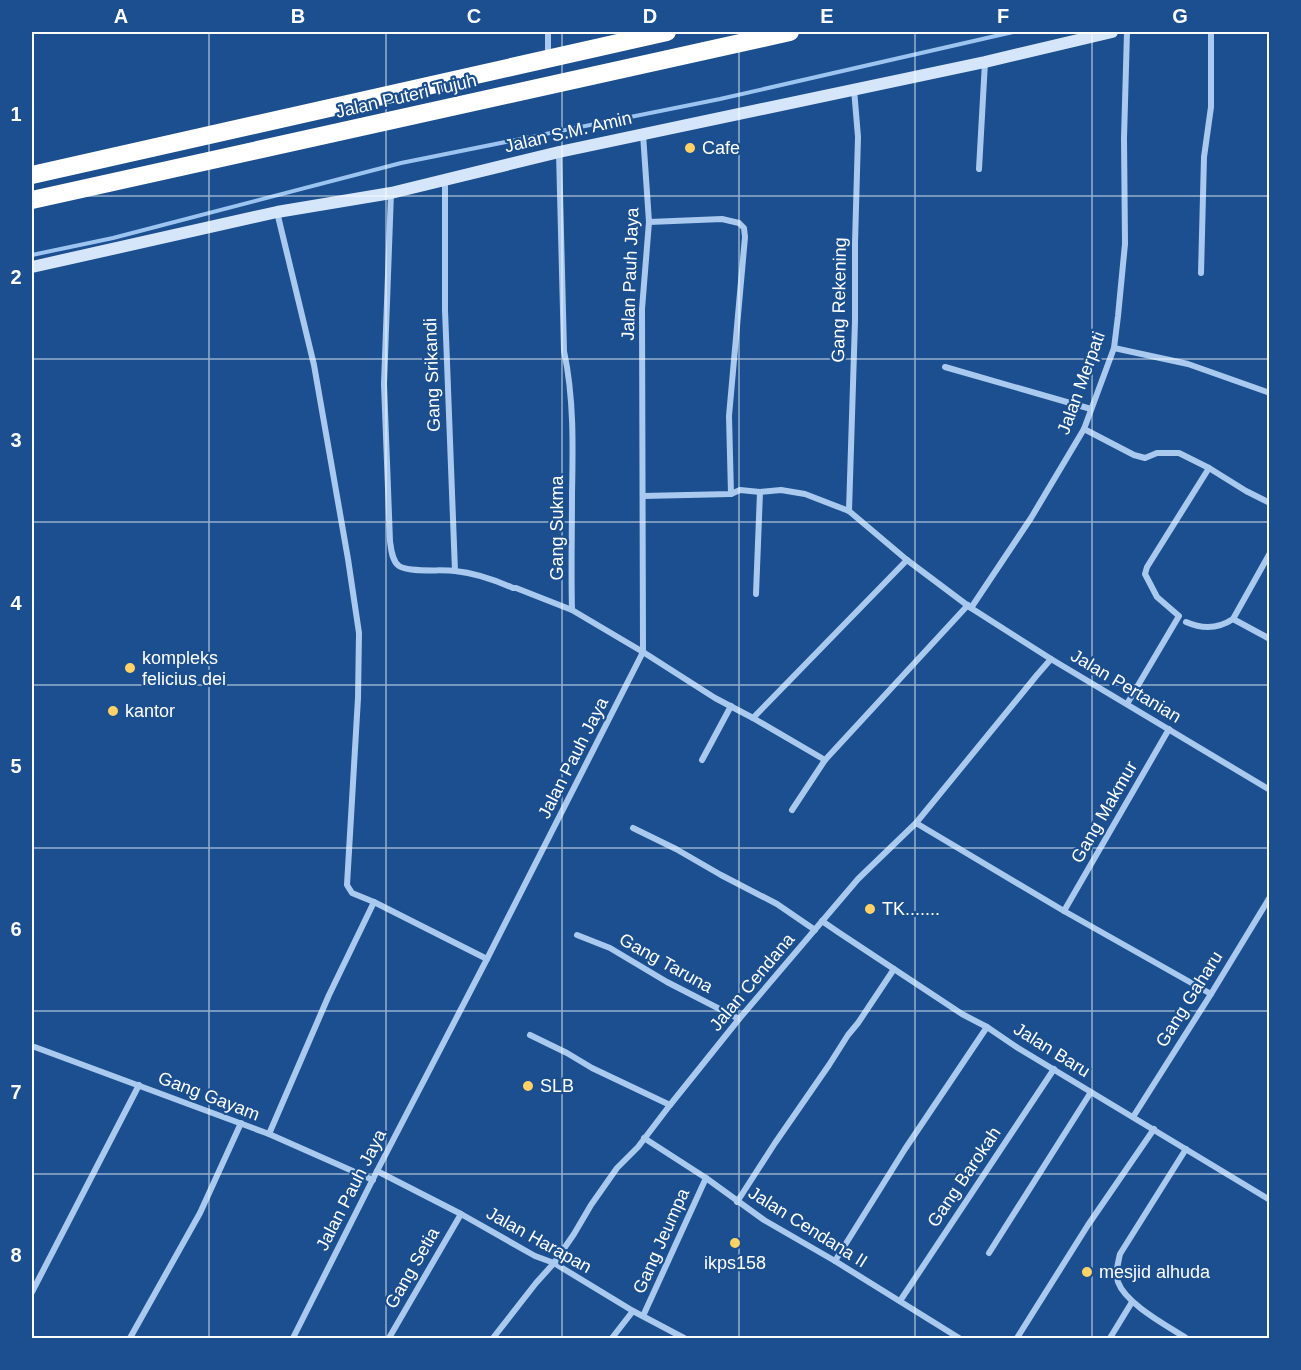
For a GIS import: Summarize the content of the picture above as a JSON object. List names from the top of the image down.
{
  "streets": {
    "highway": ["Jalan Puteri Tujuh"],
    "street": [
      "Jalan S.M. Amin",
      "Jalan Pauh Jaya",
      "Gang Rekening",
      "Gang Srikandi",
      "Jalan Merpati",
      "Gang Sukma",
      "Jalan Pertanian",
      "Gang Makmur",
      "Gang Taruna",
      "Jalan Cendana",
      "Gang Gaharu",
      "Jalan Baru",
      "Gang Gayam",
      "Gang Barokah",
      "Jalan Cendana II",
      "Jalan Harapan",
      "Gang Jeumpa",
      "Gang Setia"
    ]
  },
  "crossings": [
    ["Jalan S.M. Amin", "Jalan Pauh Jaya"],
    ["Jalan S.M. Amin", "Gang Rekening"],
    ["Jalan S.M. Amin", "Gang Srikandi"],
    ["Jalan S.M. Amin", "Gang Sukma"],
    ["Jalan Pauh Jaya", "Jalan Pertanian"],
    ["Jalan Pauh Jaya", "Gang Gayam"],
    ["Jalan Pauh Jaya", "Jalan Harapan"],
    ["Gang Rekening", "Jalan Pertanian"],
    ["Jalan Merpati", "Jalan Pertanian"],
    ["Jalan Pertanian", "Gang Makmur"],
    ["Jalan Pertanian", "Jalan Cendana"],
    ["Gang Taruna", "Jalan Cendana"],
    ["Jalan Cendana", "Jalan Baru"],
    ["Jalan Cendana", "Jalan Cendana II"],
    ["Jalan Cendana", "Jalan Harapan"],
    ["Gang Gaharu", "Jalan Baru"],
    ["Jalan Baru", "Gang Barokah"],
    ["Gang Barokah", "Jalan Cendana II"],
    ["Jalan Cendana II", "Gang Jeumpa"],
    ["Jalan Harapan", "Gang Jeumpa"],
    ["Jalan Harapan", "Gang Setia"]
  ],
  "places": [
    "Cafe",
    "kompleks felicius dei",
    "kantor",
    "TK.......",
    "SLB",
    "ikps158",
    "mesjid alhuda"
  ],
  "grid": {
    "columns": [
      "A",
      "B",
      "C",
      "D",
      "E",
      "F",
      "G"
    ],
    "rows": [
      "1",
      "2",
      "3",
      "4",
      "5",
      "6",
      "7",
      "8"
    ]
  }
}
